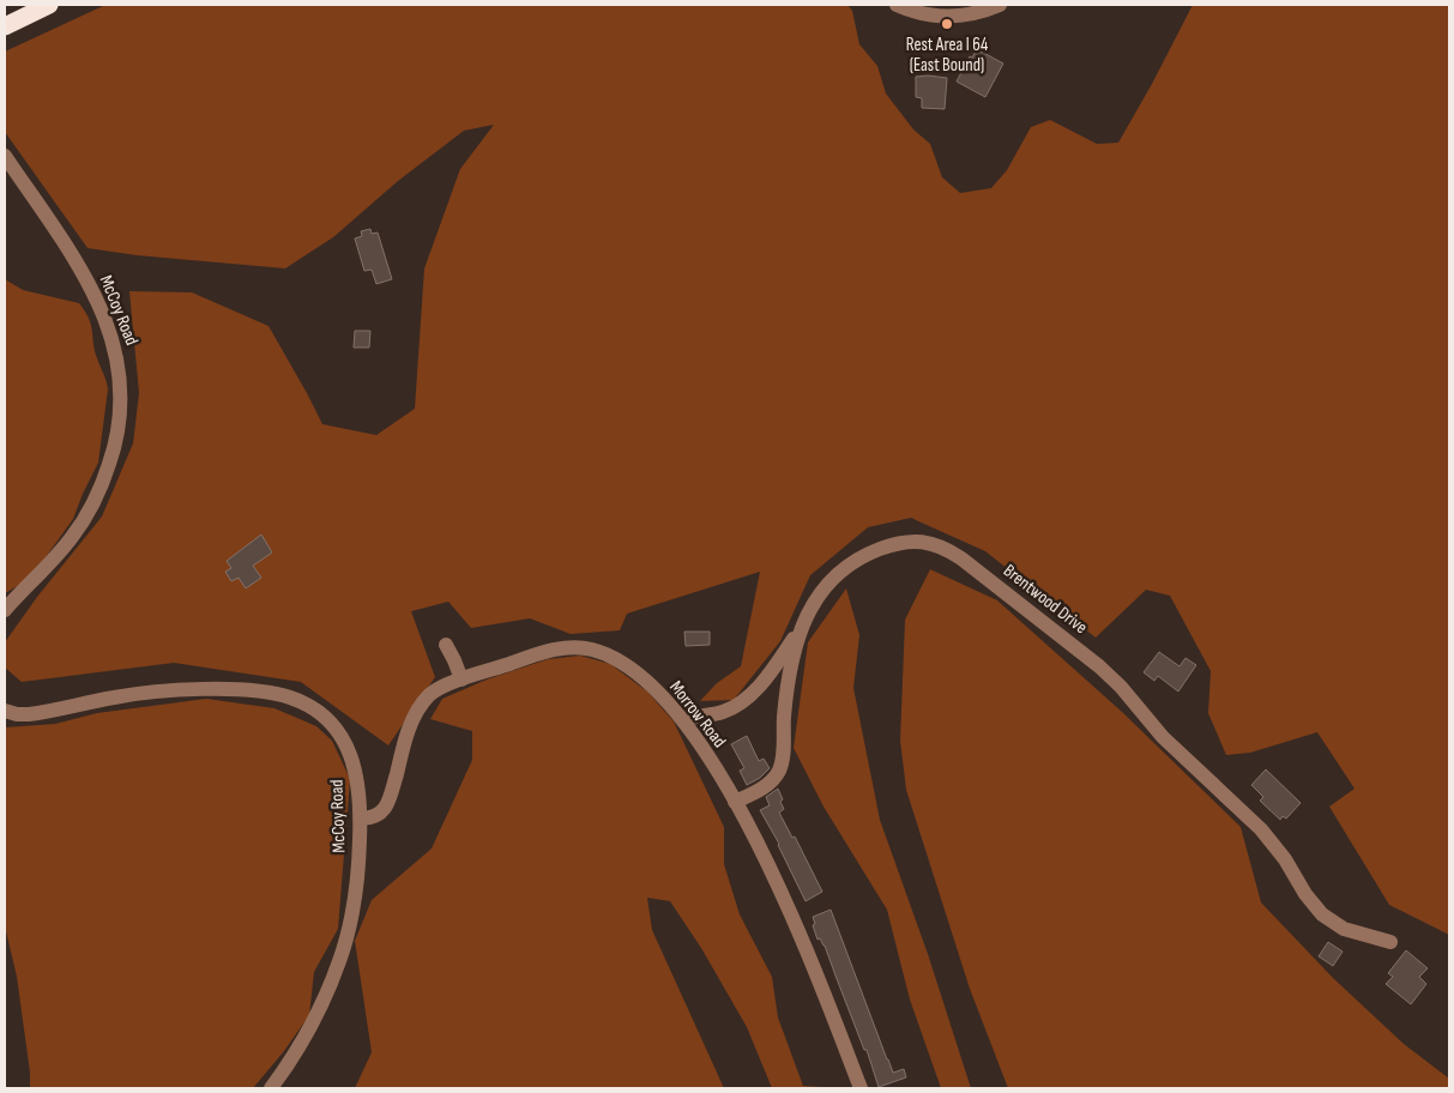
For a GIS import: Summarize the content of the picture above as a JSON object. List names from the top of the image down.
{
  "streets": {
    "street": ["McCoy Road", "Brentwood Drive", "Morrow Road"]
  },
  "crossings": [
    ["McCoy Road", "Morrow Road"],
    ["Brentwood Drive", "Morrow Road"]
  ],
  "places": ["Rest Area I 64 (East Bound)"]
}
